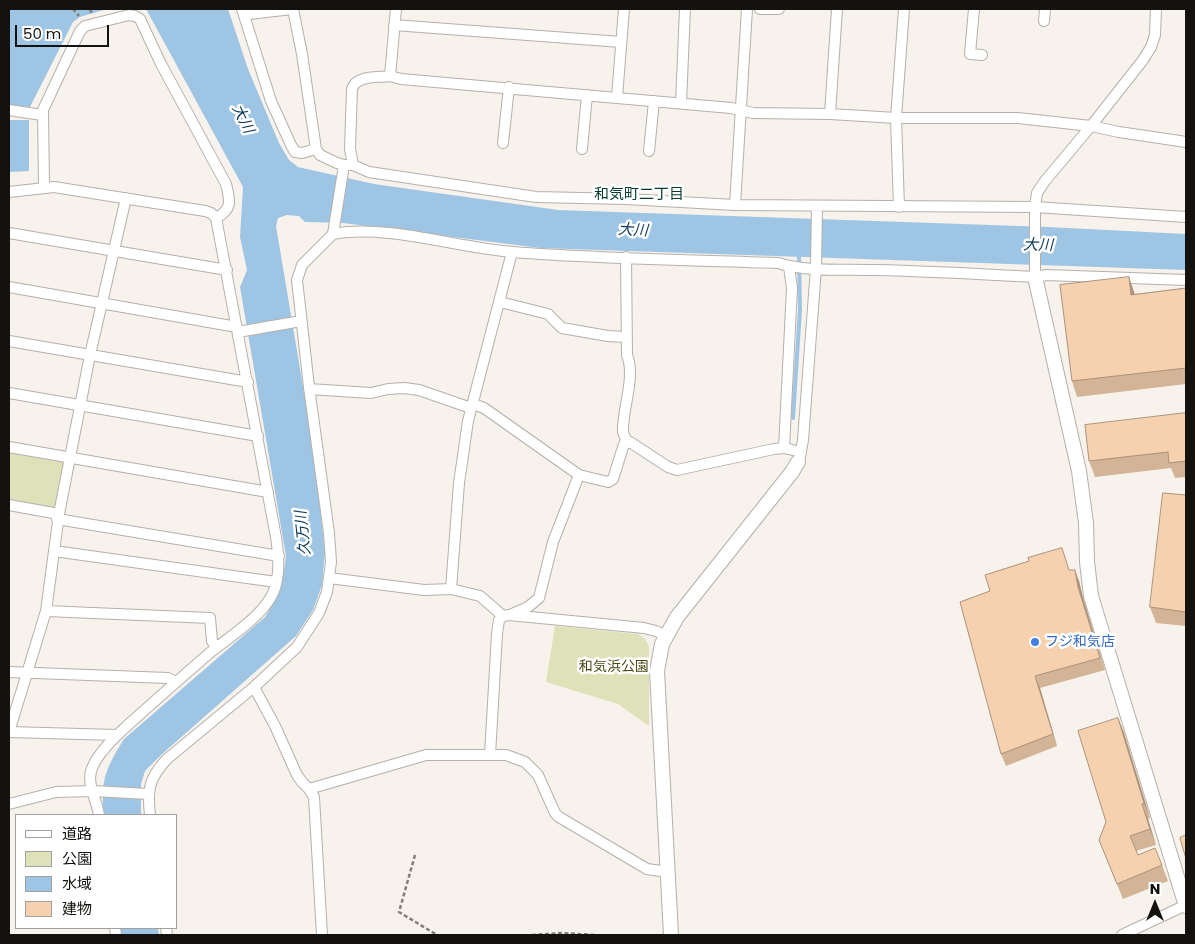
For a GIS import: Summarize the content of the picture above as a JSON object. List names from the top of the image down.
{
  "districts": ["和気町二丁目"],
  "water": ["大川", "久万川"],
  "parks": ["和気浜公園"],
  "places": ["フジ和気店"],
  "legend": [
    "道路",
    "公園",
    "水域",
    "建物"
  ],
  "scale_bar": "50 m",
  "north": "top"
}
